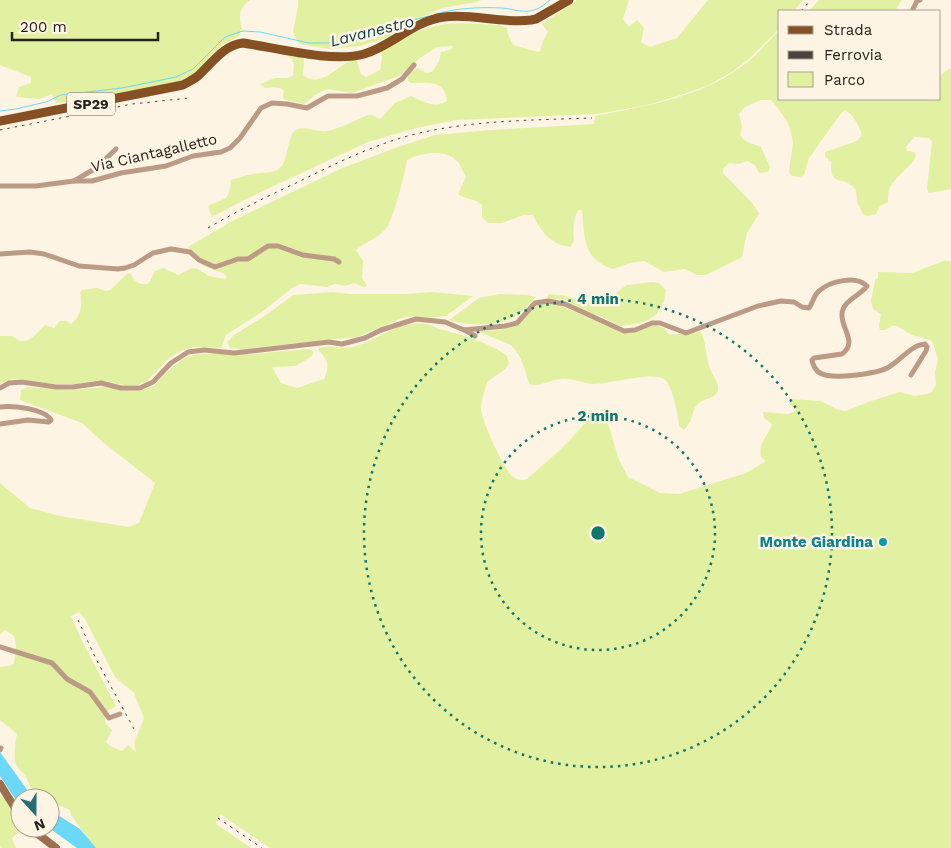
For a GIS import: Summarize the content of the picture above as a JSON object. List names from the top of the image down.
{
  "streets": {
    "main road": ["SP29"],
    "street": ["Via Ciantagalletto"]
  },
  "water": ["Lavanestro"],
  "places": ["Monte Giardina"],
  "legend": ["Strada", "Ferrovia", "Parco"],
  "scale_bar": "200 m",
  "north": "bottom",
  "rings": ["4 min", "2 min"]
}
